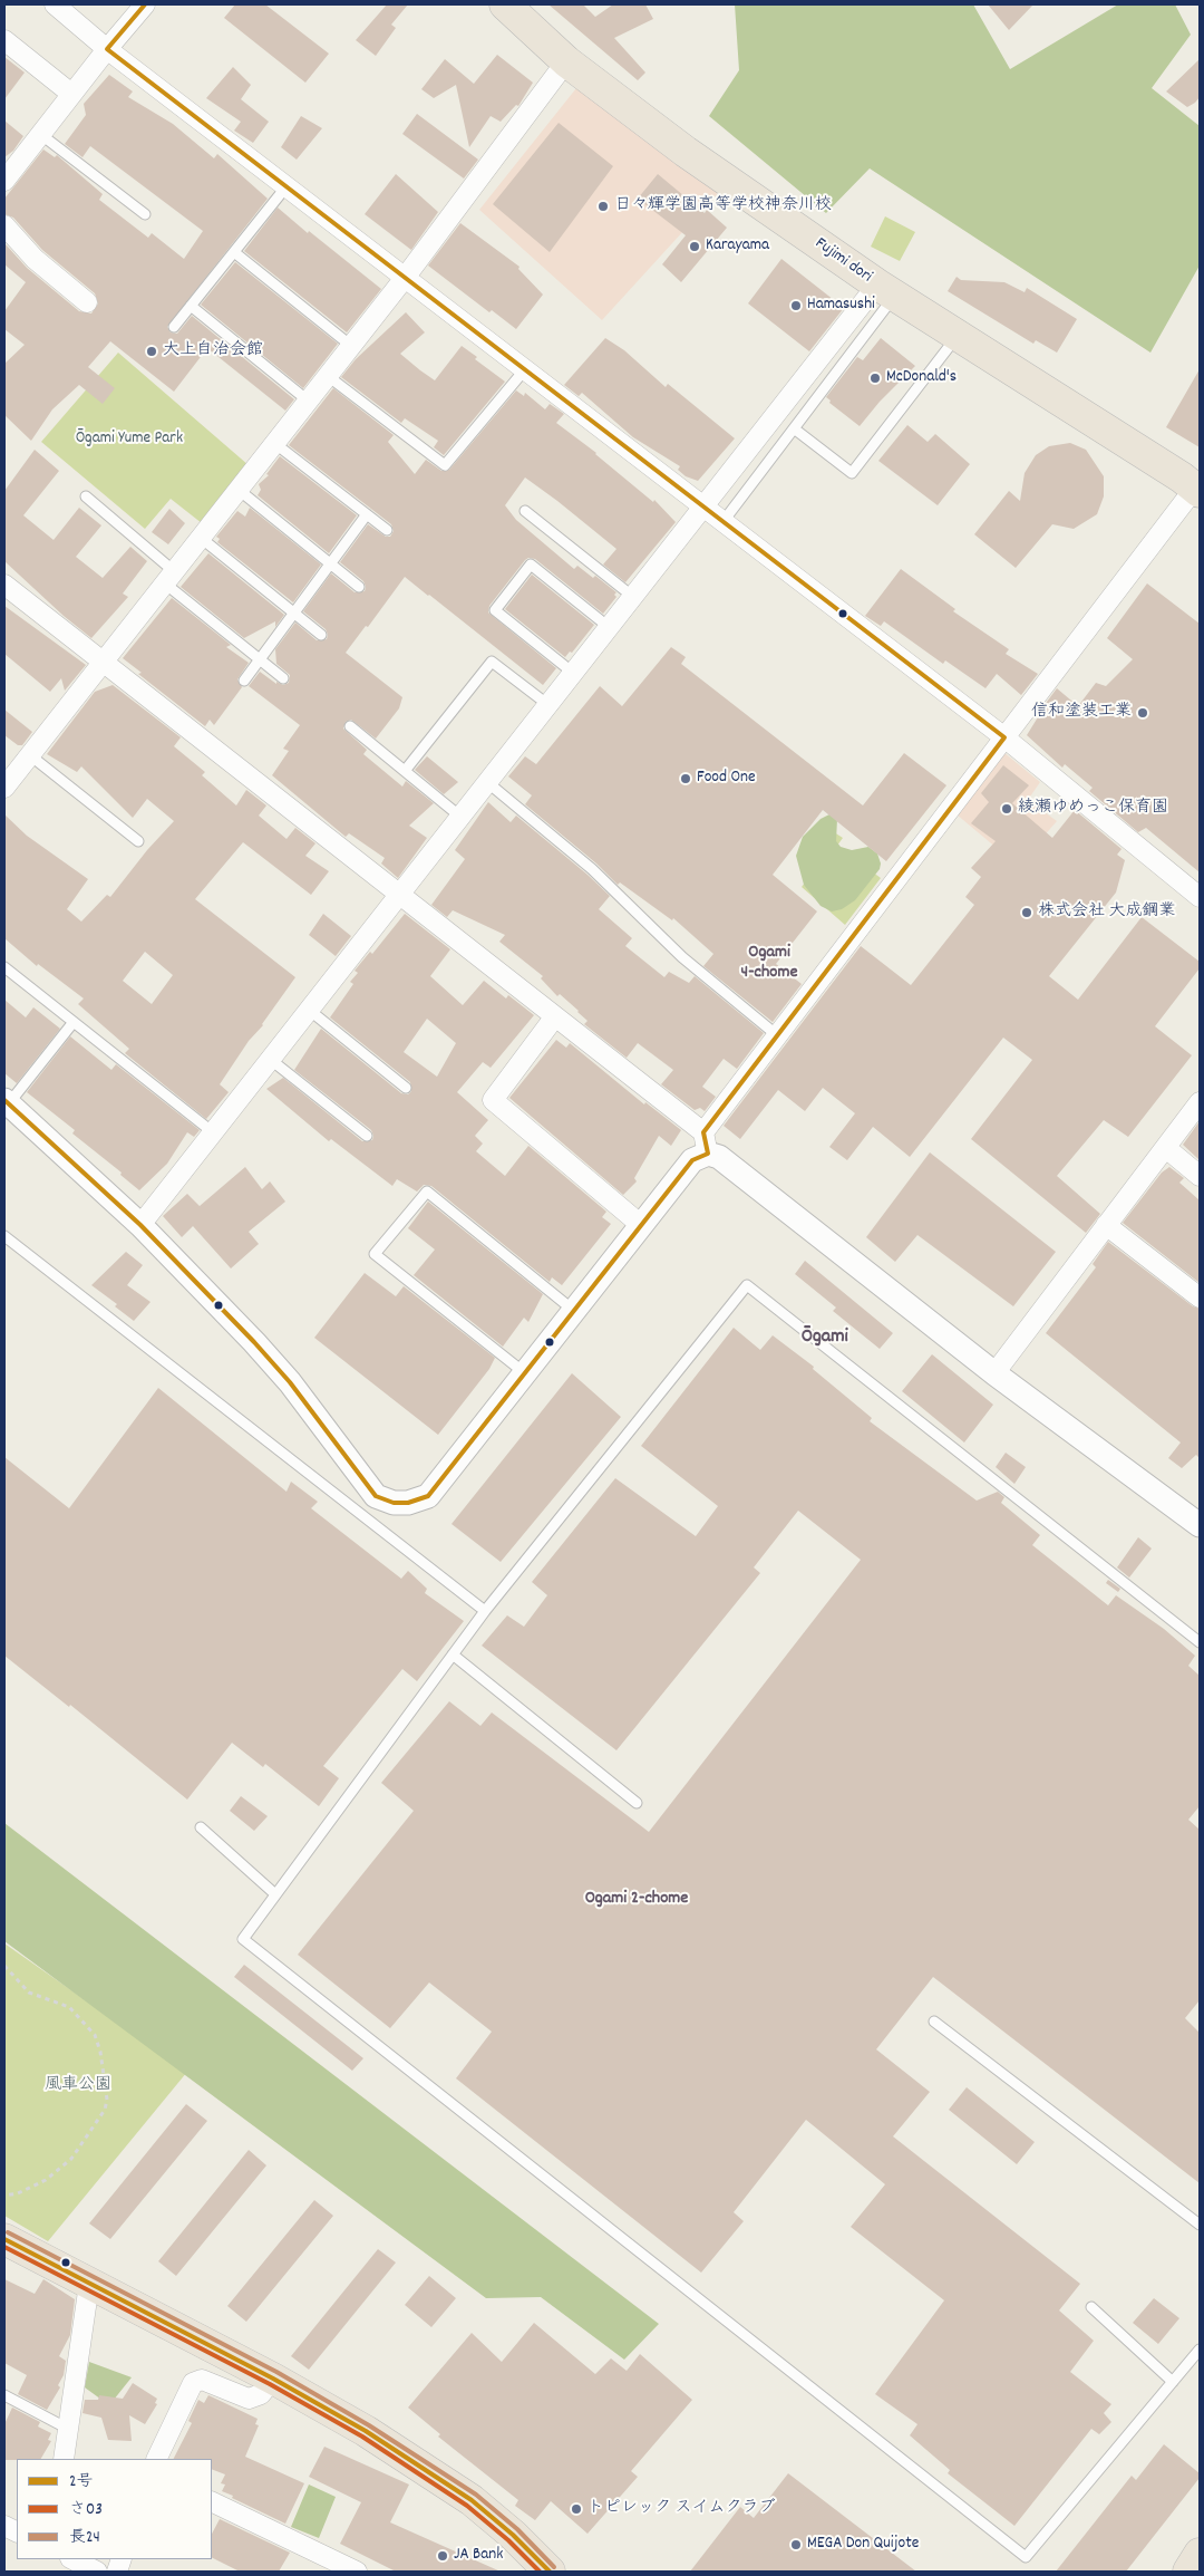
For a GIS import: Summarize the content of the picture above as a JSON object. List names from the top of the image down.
{
  "streets": {
    "main road": ["Fujimi dori"]
  },
  "districts": ["Ogami 4-chome", "Ōgami", "Ogami 2-chome"],
  "parks": ["Ōgami Yume Park", "風車公園"],
  "places": [
    "日々輝学園高等学校神奈川校",
    "Karayama",
    "Hamasushi",
    "大上自治会館",
    "McDonald's",
    "信和塗装工業",
    "Food One",
    "綾瀬ゆめっこ保育園",
    "株式会社 大成鋼業",
    "トピレック スイムクラブ",
    "MEGA Don Quijote",
    "JA Bank"
  ],
  "lines": ["transit line 2号", "transit line 長24", "transit line さ03"],
  "legend": ["2号", "さ03", "長24"]
}
